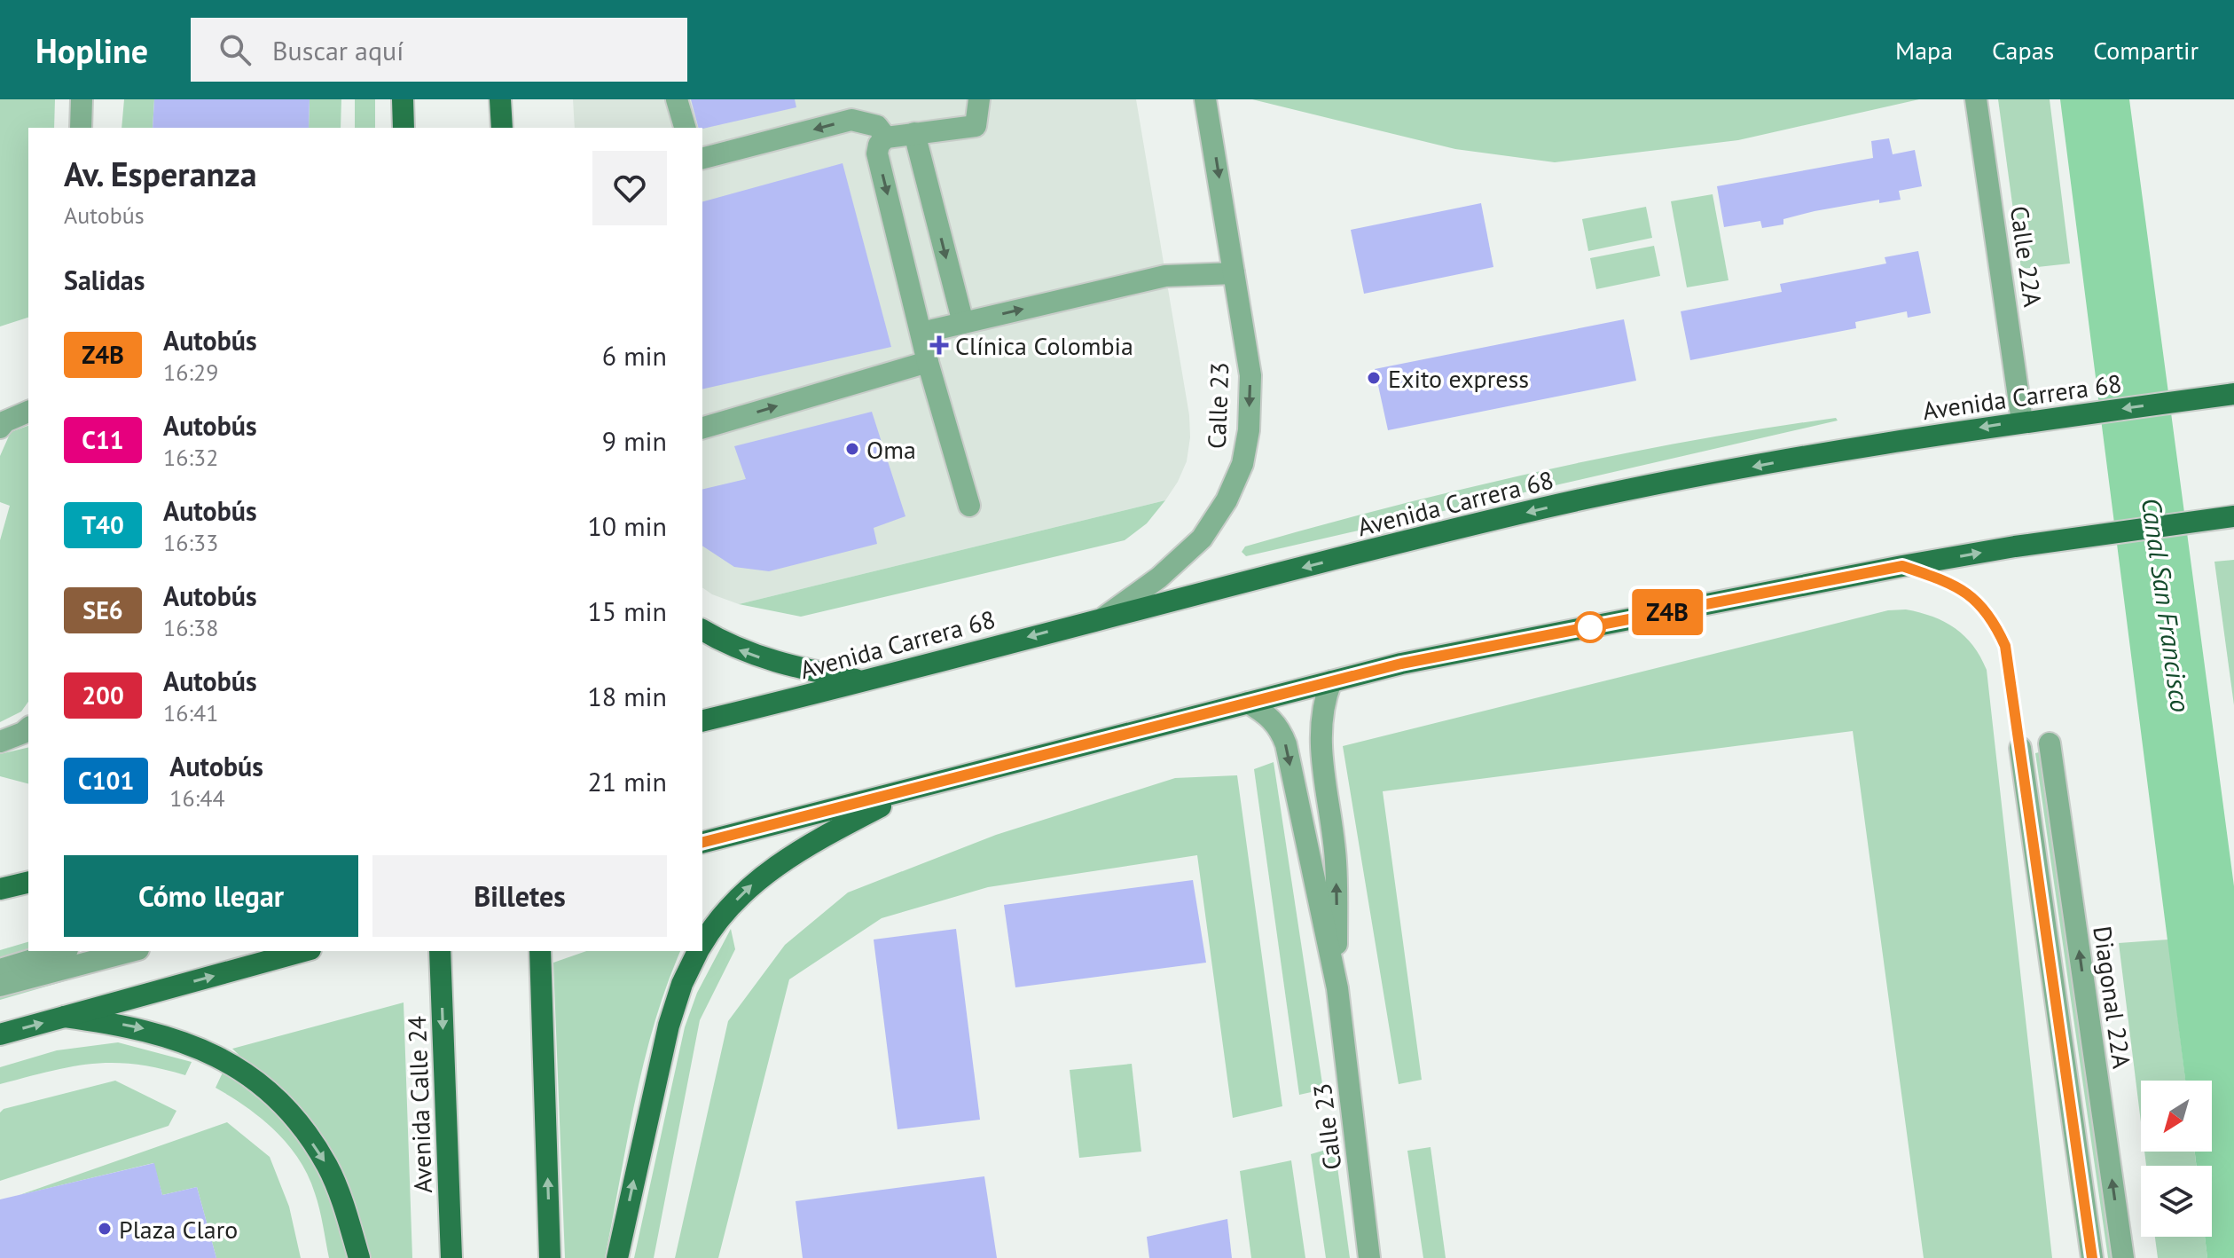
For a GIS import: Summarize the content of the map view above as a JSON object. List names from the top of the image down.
{
  "streets": {
    "main road": ["Avenida Carrera 68", "Avenida Calle 24"],
    "street": ["Calle 22A", "Calle 23", "Diagonal 22A"]
  },
  "crossings": [
    ["Calle 22A", "Avenida Carrera 68"],
    ["Avenida Carrera 68", "Calle 23"]
  ],
  "water": ["Canal San Francisco"],
  "places": {
    "health": ["Clínica Colombia"],
    "other": ["Exito express", "Oma", "Plaza Claro"]
  },
  "lines": ["bus line Z4B"],
  "north": "bottom left",
  "page": {
    "header": "Hopline",
    "search": "Buscar aquí",
    "nav": ["Mapa", "Capas", "Compartir"],
    "on_map": "Z4B",
    "heading": [
      ["Av. Esperanza", "Autobús"],
      "Salidas"
    ],
    "list": [
      {
        "mark": "Z4B",
        "name": "Autobús",
        "note": "16:29",
        "value": "6 min"
      },
      {
        "mark": "C11",
        "name": "Autobús",
        "note": "16:32",
        "value": "9 min"
      },
      {
        "mark": "T40",
        "name": "Autobús",
        "note": "16:33",
        "value": "10 min"
      },
      {
        "mark": "SE6",
        "name": "Autobús",
        "note": "16:38",
        "value": "15 min"
      },
      {
        "mark": "200",
        "name": "Autobús",
        "note": "16:41",
        "value": "18 min"
      },
      {
        "mark": "C101",
        "name": "Autobús",
        "note": "16:44",
        "value": "21 min"
      }
    ],
    "buttons": ["Cómo llegar", "Billetes"]
  }
}
